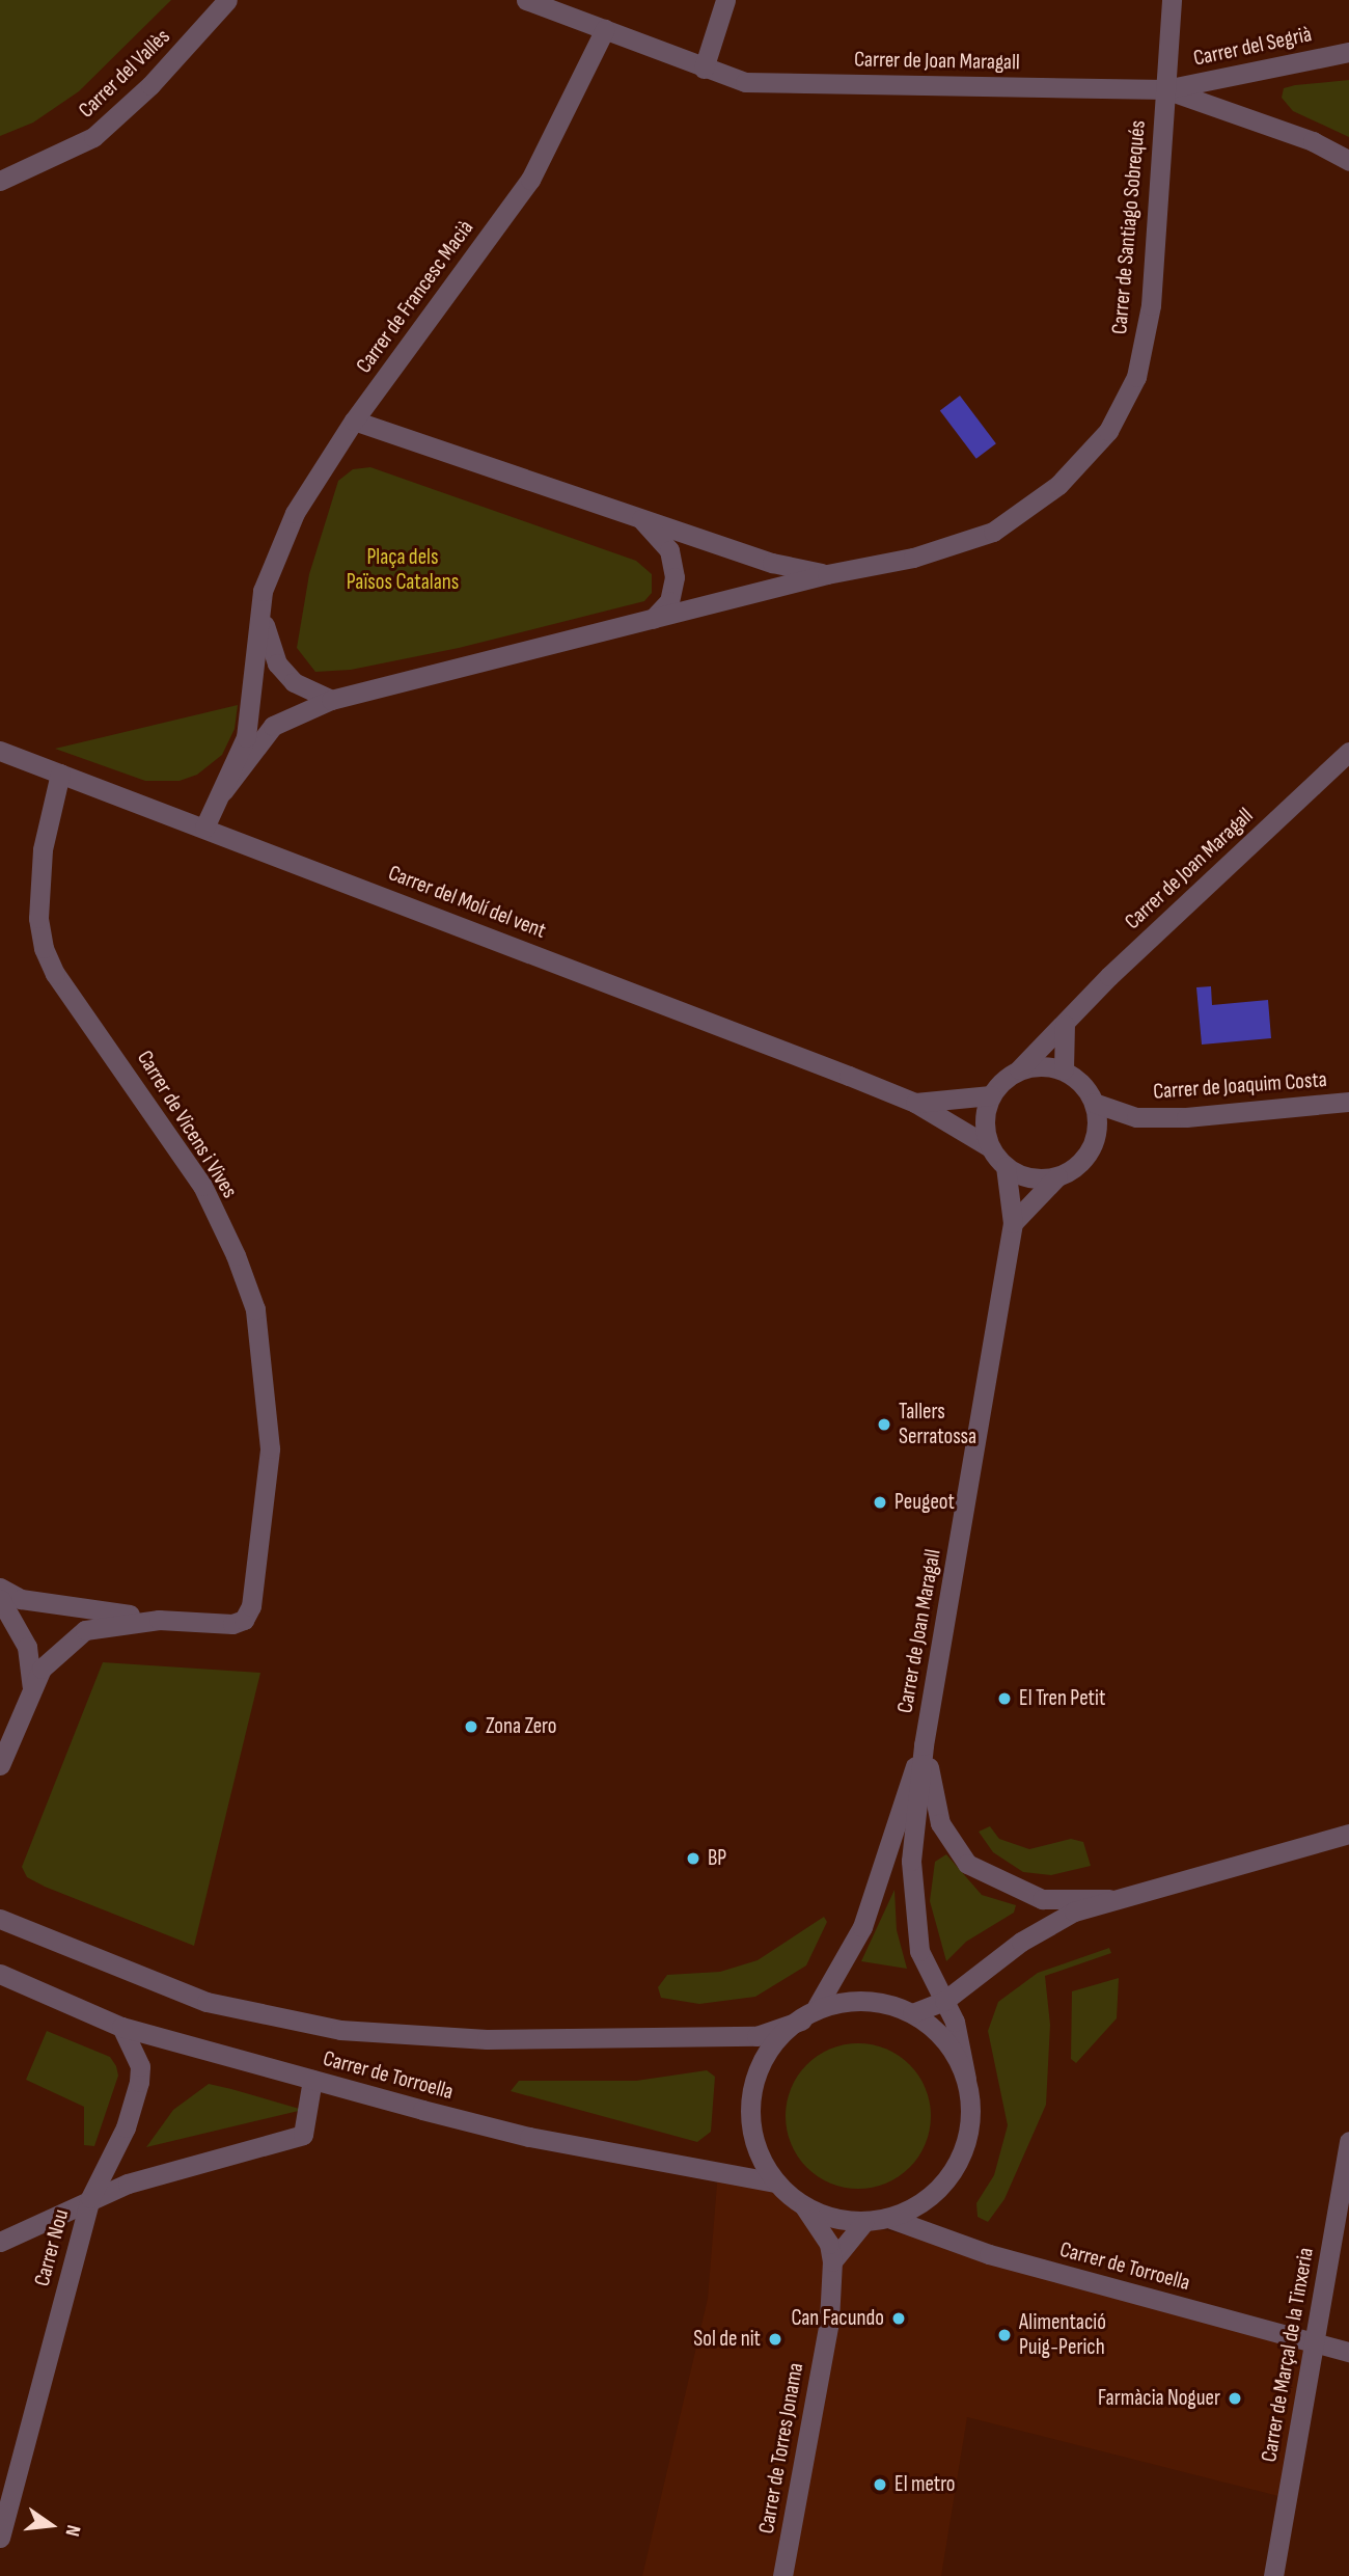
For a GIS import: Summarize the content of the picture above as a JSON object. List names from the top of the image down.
{
  "streets": {
    "street": [
      "Carrer del Segrià",
      "Carrer de Joan Maragall",
      "Carrer del Vallès",
      "Carrer de Santiago Sobrequés",
      "Carrer de Francesc Macià",
      "Carrer del Molí del vent",
      "Carrer de Joaquim Costa",
      "Carrer de Vicens i Vives",
      "Carrer de Torroella",
      "Carrer Nou",
      "Carrer de Marçal de la Tinxeria",
      "Carrer de Torres Jonama"
    ]
  },
  "crossings": [
    ["Carrer del Segrià", "Carrer de Joan Maragall"],
    ["Carrer del Segrià", "Carrer de Santiago Sobrequés"],
    ["Carrer de Joan Maragall", "Carrer de Santiago Sobrequés"],
    ["Carrer de Joan Maragall", "Carrer de Francesc Macià"],
    ["Carrer de Joan Maragall", "Carrer del Molí del vent"],
    ["Carrer de Joan Maragall", "Carrer de Joaquim Costa"],
    ["Carrer de Joan Maragall", "Carrer de Torroella"],
    ["Carrer de Joan Maragall", "Carrer de Torres Jonama"],
    ["Carrer de Francesc Macià", "Carrer del Molí del vent"],
    ["Carrer del Molí del vent", "Carrer de Joaquim Costa"],
    ["Carrer del Molí del vent", "Carrer de Vicens i Vives"],
    ["Carrer de Torroella", "Carrer Nou"],
    ["Carrer de Torroella", "Carrer de Marçal de la Tinxeria"],
    ["Carrer de Torroella", "Carrer de Torres Jonama"]
  ],
  "parks": ["Plaça dels Països Catalans"],
  "places": [
    "Tallers Serratossa",
    "Peugeot",
    "El Tren Petit",
    "Zona Zero",
    "BP",
    "Can Facundo",
    "Alimentació Puig-Perich",
    "Sol de nit",
    "Farmàcia Noguer",
    "El metro"
  ],
  "north": "right"
}
